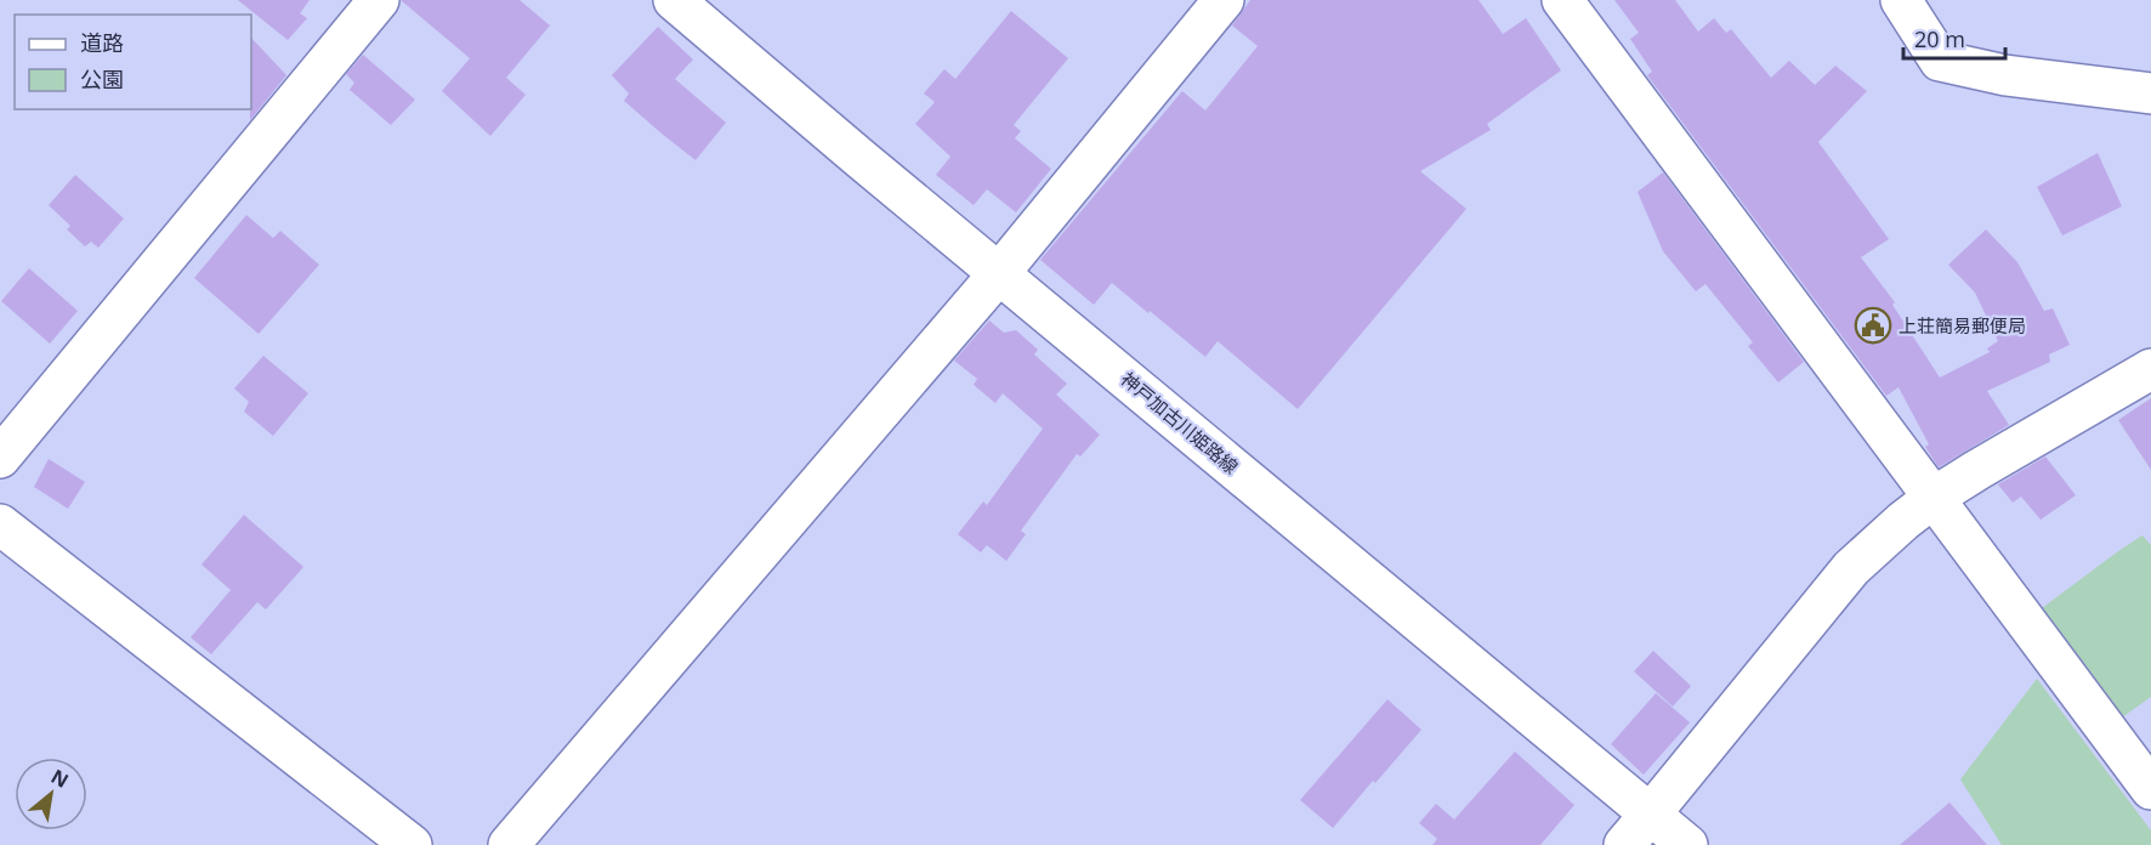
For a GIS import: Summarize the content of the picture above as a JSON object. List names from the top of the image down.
{
  "streets": {
    "street": ["神戸加古川姫路線"]
  },
  "places": {
    "public building": ["上荘簡易郵便局"]
  },
  "legend": ["道路", "公園"],
  "scale_bar": "20 m",
  "north": "top right"
}
